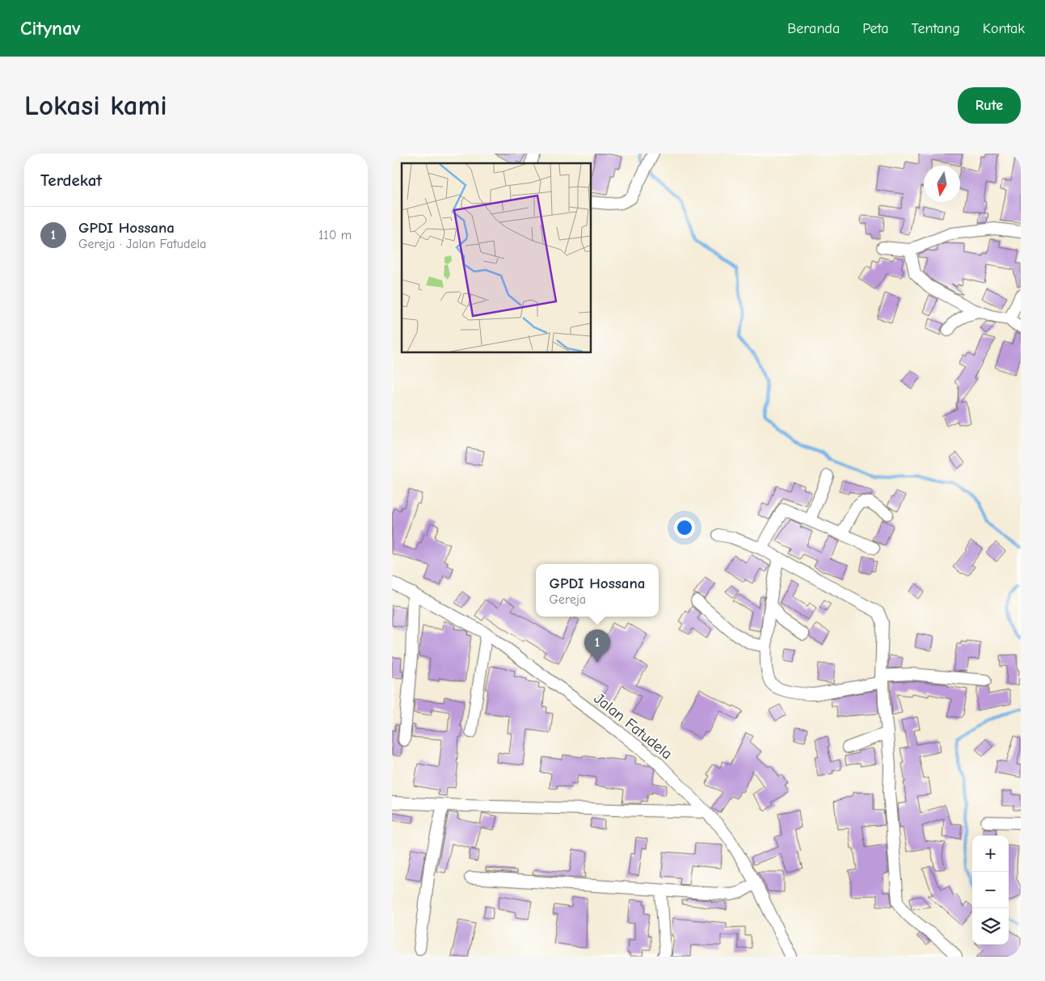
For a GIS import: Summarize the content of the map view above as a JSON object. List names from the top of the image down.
{
  "streets": {
    "street": ["Jalan Fatudela"]
  },
  "north": "bottom",
  "page": {
    "header": "Citynav",
    "nav": [
      "Beranda",
      "Peta",
      "Tentang",
      "Kontak"
    ],
    "buttons": "Rute",
    "title": "Lokasi kami",
    "heading": "Terdekat",
    "list": [
      {
        "mark": "1",
        "name": "GPDI Hossana",
        "note": "Gereja · Jalan Fatudela",
        "value": "110 m"
      }
    ],
    "popup": ["GPDI Hossana", "Gereja"],
    "pins": "1",
    "map_buttons": ["+", "−"]
  }
}
